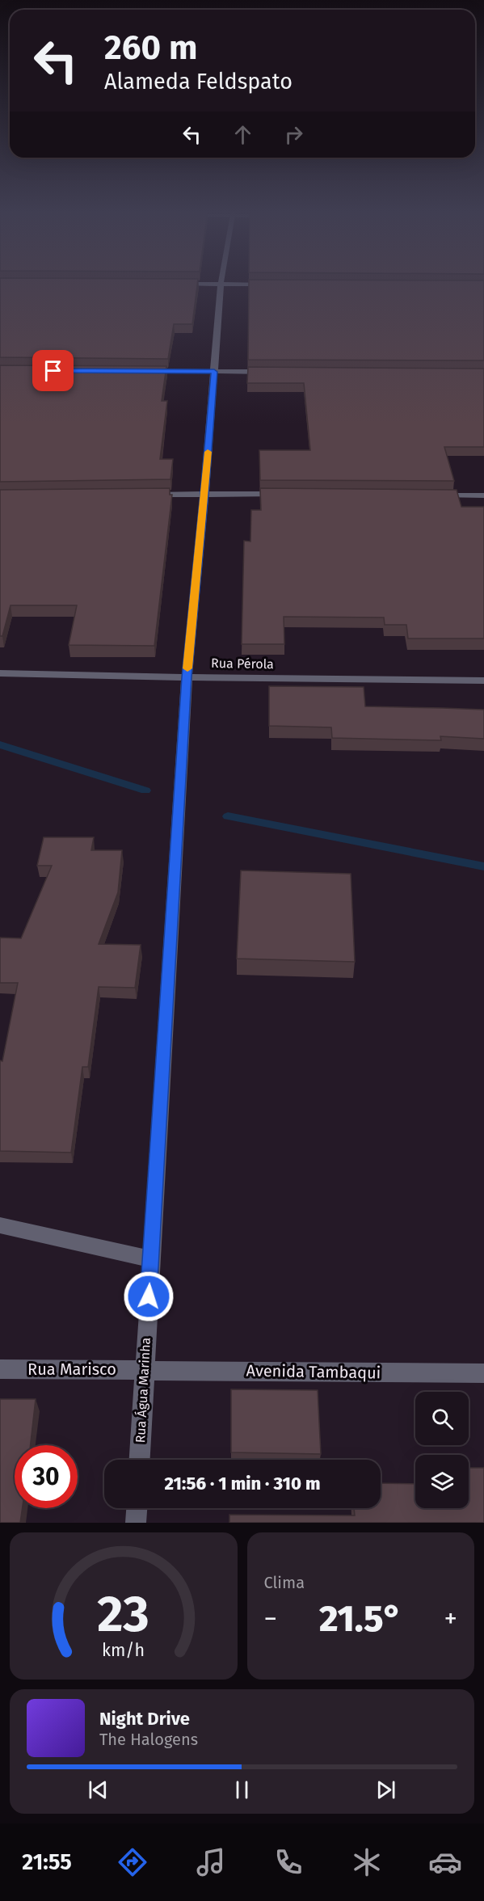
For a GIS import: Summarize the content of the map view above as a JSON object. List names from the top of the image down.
{
  "streets": {
    "street": [
      "Rua Pérola",
      "Rua Marisco",
      "Avenida Tambaqui",
      "Rua Água Marinha"
    ]
  },
  "crossings": [
    ["Rua Pérola", "Rua Água Marinha"],
    ["Rua Marisco", "Avenida Tambaqui"],
    ["Rua Marisco", "Rua Água Marinha"],
    ["Avenida Tambaqui", "Rua Água Marinha"]
  ],
  "page": {
    "turn": ["260 m", "Alameda Feldspato"],
    "limit": "30",
    "trip": "21:56 · 1 min · 310 m",
    "tile": "Clima",
    "heat": ["−", "21.5°", "+"],
    "song": ["Night Drive", "The Halogens"],
    "tabs": "21:55",
    "gauge": ["23", "km/h"]
  }
}
